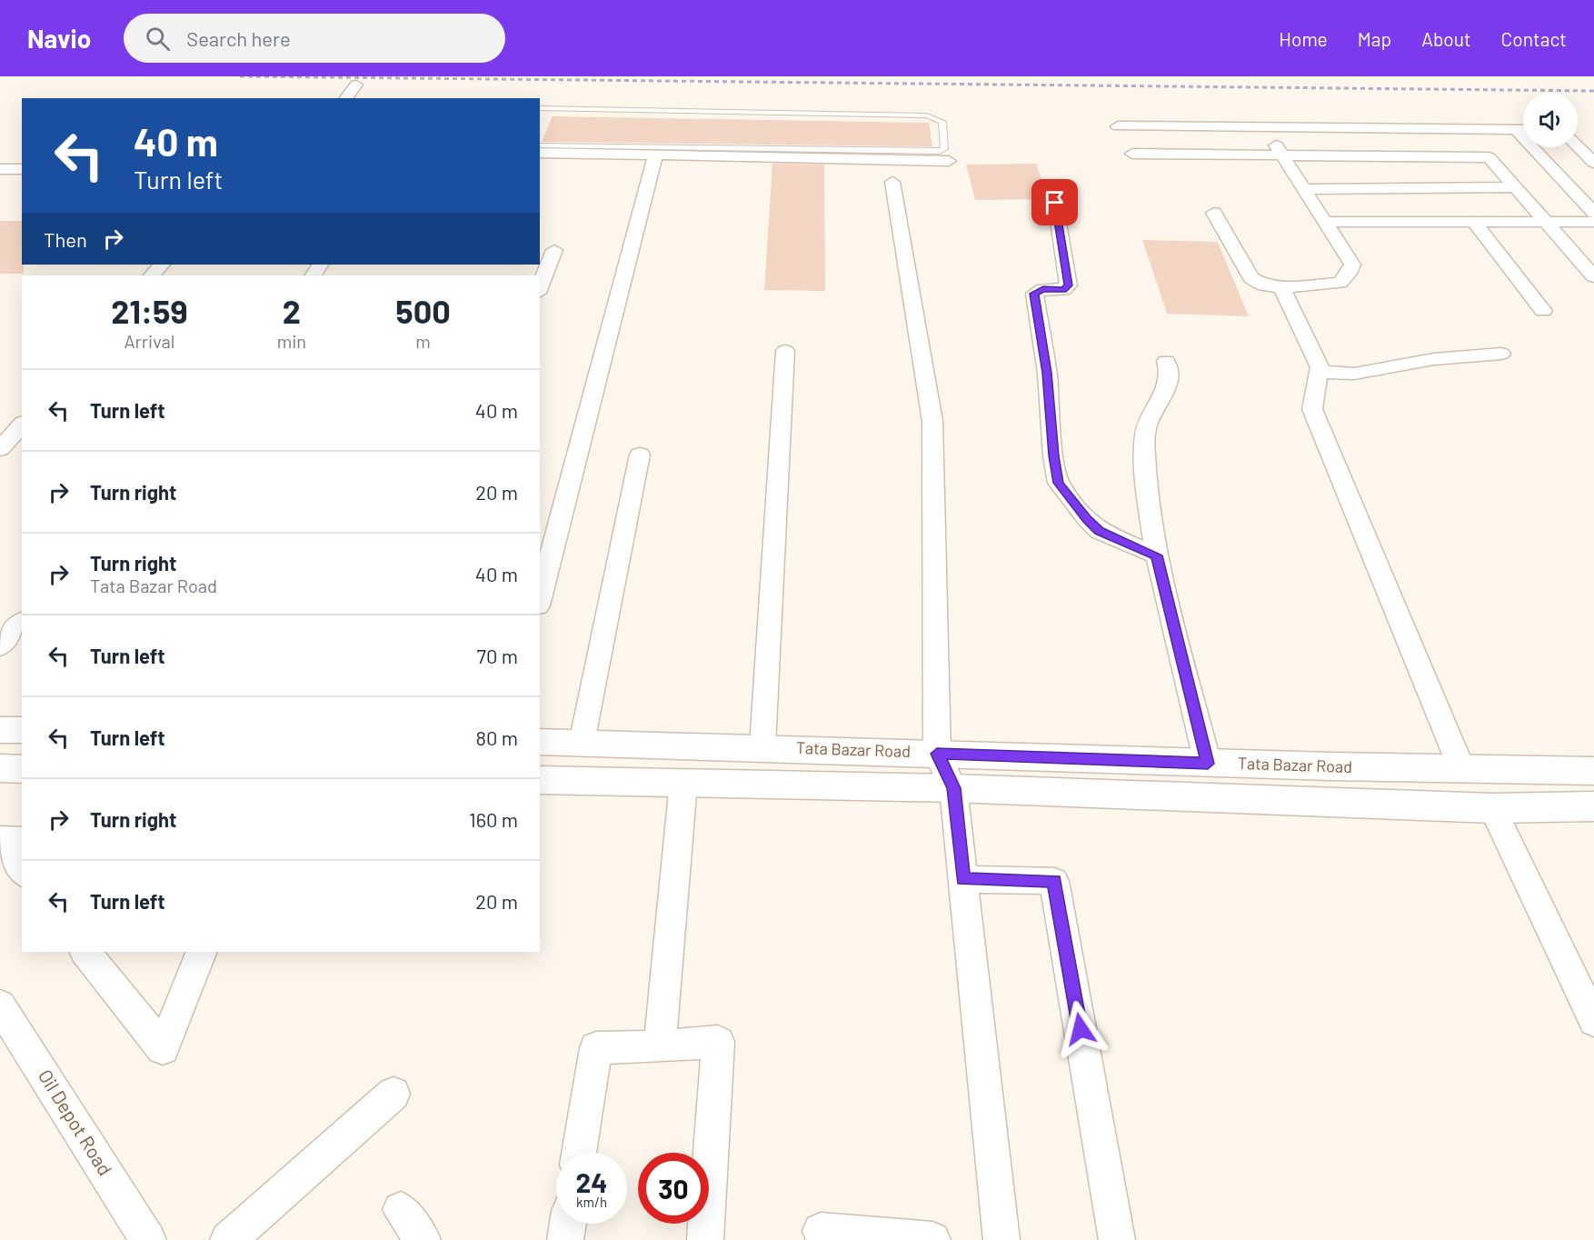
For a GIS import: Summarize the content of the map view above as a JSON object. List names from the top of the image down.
{
  "streets": {
    "street": ["Tata Bazar Road", "Oil Depot Road"]
  },
  "page": {
    "header": "Navio",
    "search": "Search here",
    "nav": [
      "Home",
      "Map",
      "About",
      "Contact"
    ],
    "turn": ["40 m", "Turn left"],
    "then": "Then",
    "eta": [
      "21:59",
      "Arrival",
      "2",
      "min",
      "500",
      "m"
    ],
    "list": [
      {
        "name": "Turn left",
        "value": "40 m"
      },
      {
        "name": "Turn right",
        "value": "20 m"
      },
      {
        "name": "Turn right",
        "note": "Tata Bazar Road",
        "value": "40 m"
      },
      {
        "name": "Turn left",
        "value": "70 m"
      },
      {
        "name": "Turn left",
        "value": "80 m"
      },
      {
        "name": "Turn right",
        "value": "160 m"
      },
      {
        "name": "Turn left",
        "value": "20 m"
      }
    ],
    "speed": "24 km/h",
    "limit": "30"
  }
}
